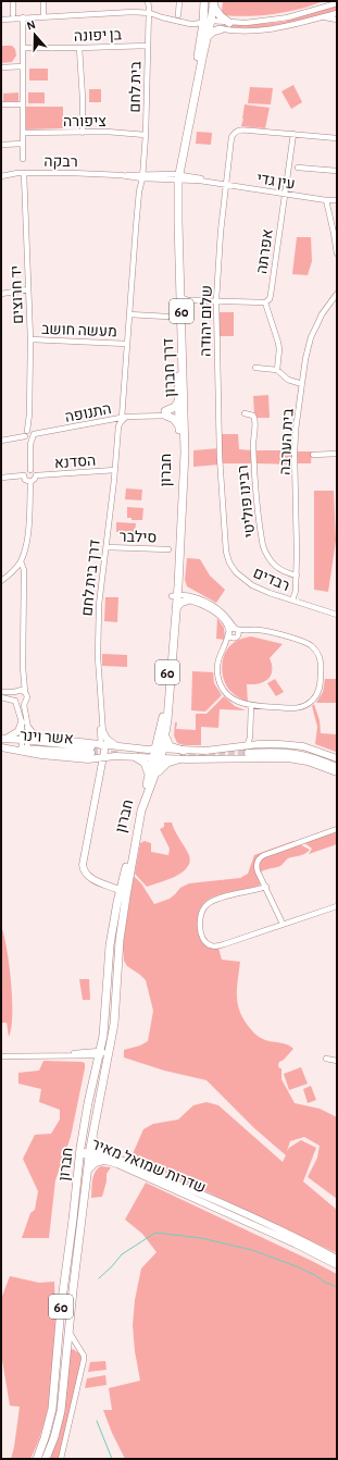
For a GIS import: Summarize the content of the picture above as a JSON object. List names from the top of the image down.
{
  "streets": {
    "highway": ["60", "דרך חברון", "חברון"],
    "main road": ["דרך בית לחם", "אשר וינר", "שדרות שמואל מאיר"],
    "street": [
      "בן יפונה",
      "בית לחם",
      "ציפורה",
      "רבקה",
      "עין גדי",
      "אפרתה",
      "יד חרוצים",
      "שלום יהודה",
      "מעשה חושב",
      "התנופה",
      "בית הערבה",
      "הסדנא",
      "רבינו פוליטי",
      "סילבר",
      "רבדים"
    ]
  },
  "crossings": [
    ["בן יפונה", "בית לחם"],
    ["בית לחם", "ציפורה"],
    ["בית לחם", "רבקה"],
    ["רבקה", "עין גדי"],
    ["רבקה", "יד חרוצים"],
    ["רבקה", "דרך חברון"],
    ["רבקה", "חברון"],
    ["עין גדי", "אפרתה"],
    ["עין גדי", "שלום יהודה"],
    ["עין גדי", "דרך חברון"],
    ["עין גדי", "חברון"],
    ["אפרתה", "שלום יהודה"],
    ["יד חרוצים", "מעשה חושב"],
    ["יד חרוצים", "התנופה"],
    ["יד חרוצים", "הסדנא"],
    ["60", "חברון"],
    ["60", "שדרות שמואל מאיר"],
    ["שלום יהודה", "רבדים"],
    ["דרך חברון", "התנופה"],
    ["דרך חברון", "חברון"],
    ["התנופה", "חברון"],
    ["התנופה", "דרך בית לחם"],
    ["בית הערבה", "רבינו פוליטי"],
    ["בית הערבה", "רבדים"],
    ["הסדנא", "דרך בית לחם"],
    ["חברון", "דרך בית לחם"],
    ["חברון", "שדרות שמואל מאיר"],
    ["סילבר", "דרך בית לחם"]
  ],
  "north": "top"
}
